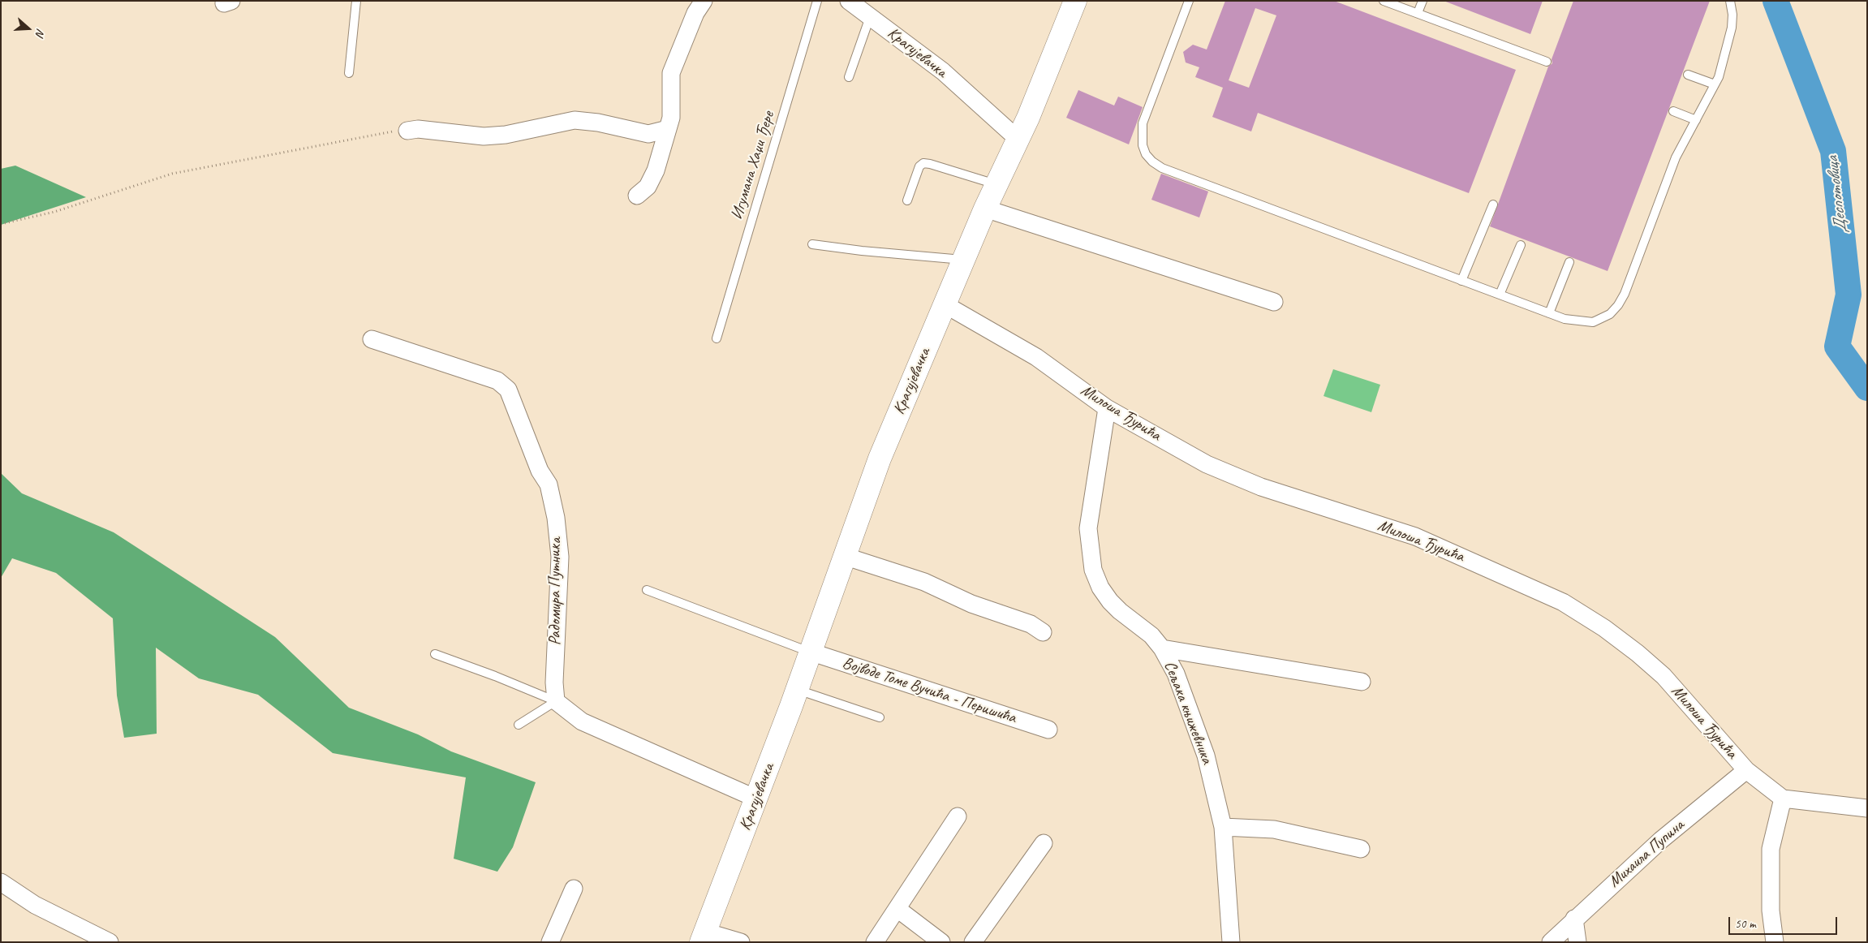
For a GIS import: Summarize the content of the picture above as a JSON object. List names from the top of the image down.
{
  "streets": {
    "main road": ["Крагујевачка"],
    "street": [
      "Милоша Ђурића",
      "Радомира Путника",
      "Војводе Томе Вучића - Перишића",
      "Сељака књижевника",
      "Михаила Пупина"
    ],
    "lane": ["Игумана Хаџи Ђере"]
  },
  "crossings": [
    ["Крагујевачка", "Милоша Ђурића"],
    ["Крагујевачка", "Војводе Томе Вучића - Перишића"],
    ["Милоша Ђурића", "Сељака књижевника"],
    ["Милоша Ђурића", "Михаила Пупина"]
  ],
  "water": ["Деспотовица"],
  "scale_bar": "50 m",
  "north": "right"
}
